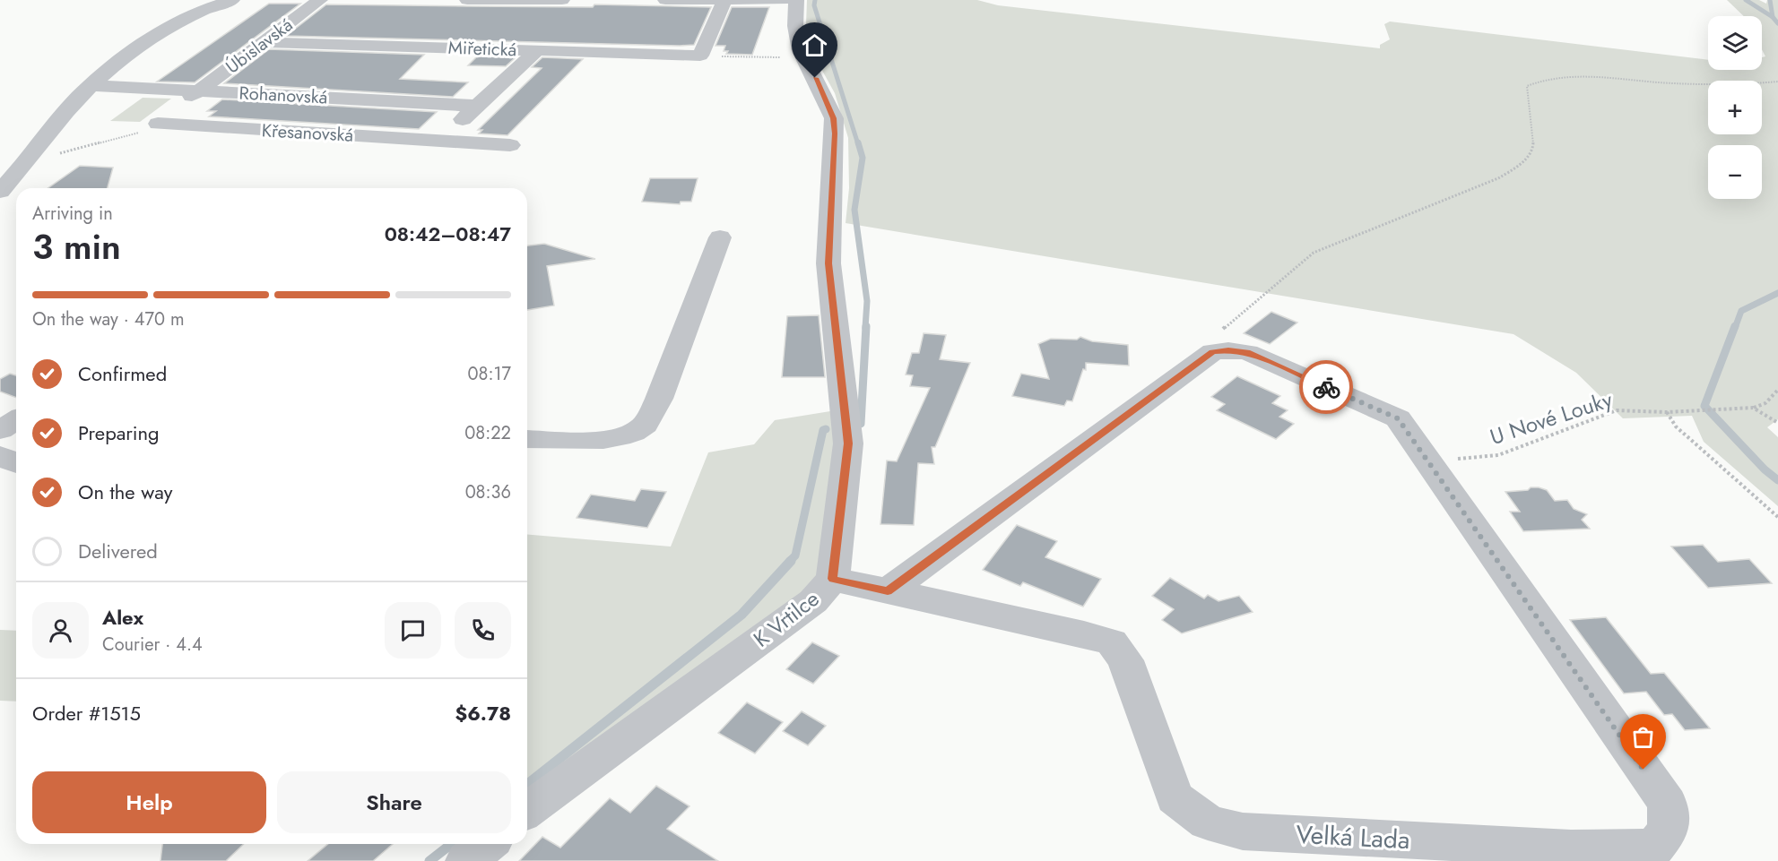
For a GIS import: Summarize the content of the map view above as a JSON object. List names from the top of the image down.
{
  "streets": {
    "street": [
      "Úbislavská",
      "Miřetická",
      "Rohanovská",
      "Křesanovská",
      "K Vrtilce",
      "Velká Lada"
    ],
    "path": ["U Nové Louky"]
  },
  "crossings": [
    ["Úbislavská", "Miřetická"],
    ["Úbislavská", "Rohanovská"],
    ["U Nové Louky", "Velká Lada"],
    ["K Vrtilce", "Velká Lada"]
  ],
  "page": {
    "map_buttons": ["+", "−"],
    "heading": ["3 min", "Arriving in", "08:42–08:47"],
    "panel": [
      "Alex",
      "Courier · 4.4",
      "Order #1515",
      "$6.78"
    ],
    "bar": "On the way · 470 m",
    "list": [
      ["Confirmed", "08:17"],
      ["Preparing", "08:22"],
      ["On the way", "08:36"],
      "Delivered"
    ],
    "buttons": ["Help", "Share"]
  }
}
